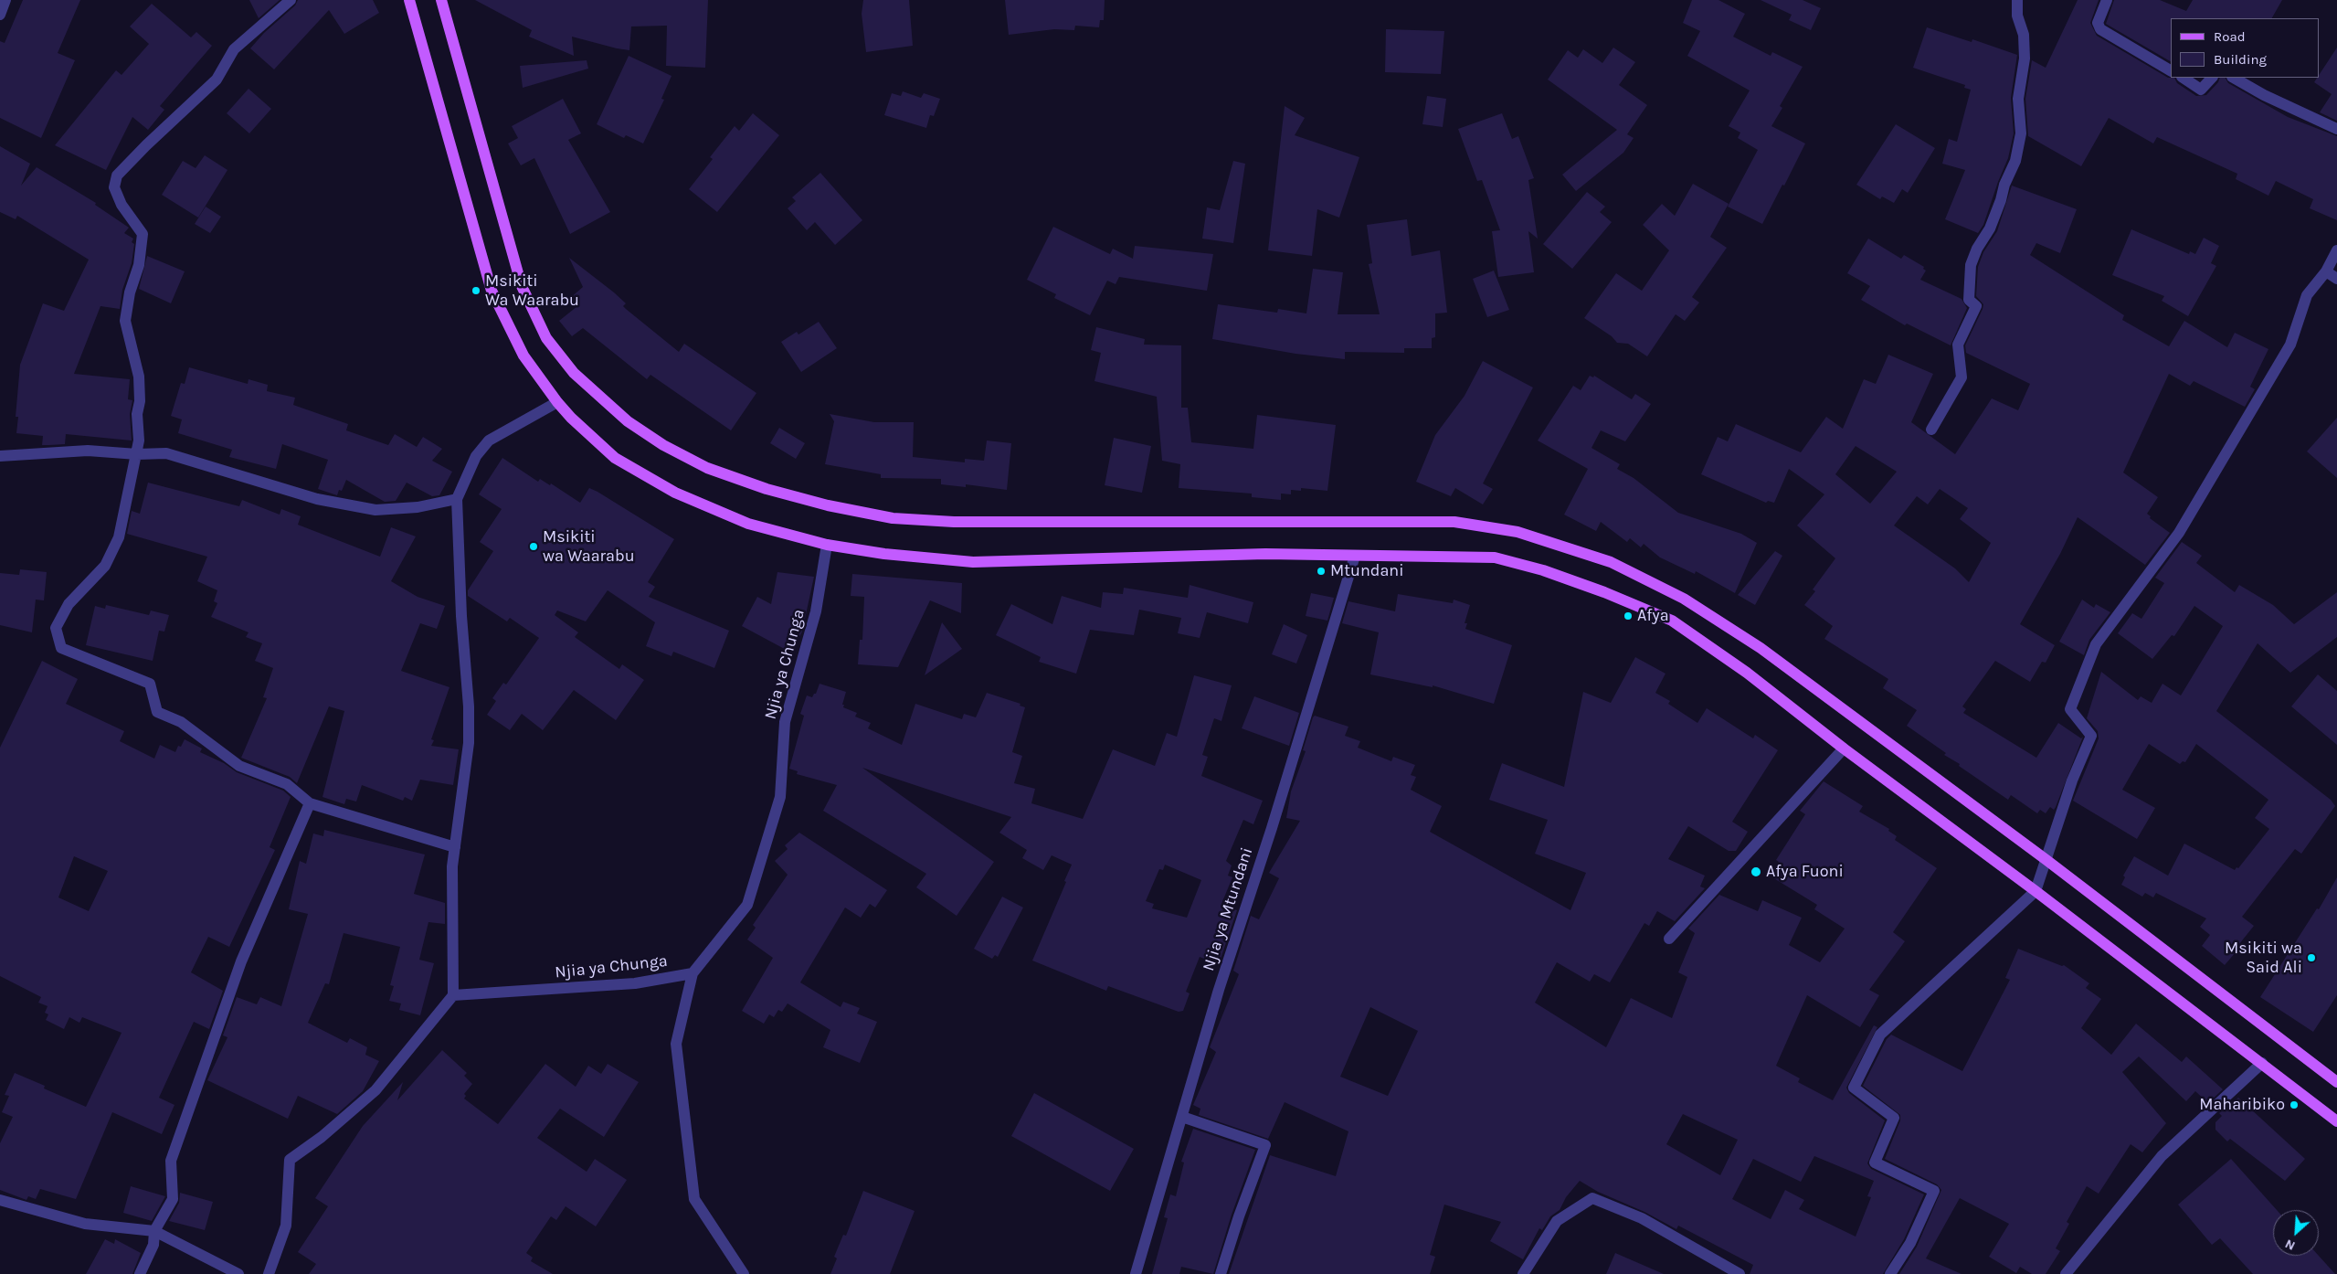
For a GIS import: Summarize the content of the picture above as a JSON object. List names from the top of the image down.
{
  "streets": {
    "street": ["Njia ya Chunga", "Njia ya Mtundani"]
  },
  "places": [
    "Msikiti Wa Waarabu",
    "Msikiti wa Waarabu",
    "Mtundani",
    "Afya",
    "Afya Fuoni",
    "Msikiti wa Said Ali",
    "Maharibiko"
  ],
  "legend": ["Road", "Building"],
  "north": "bottom left"
}
